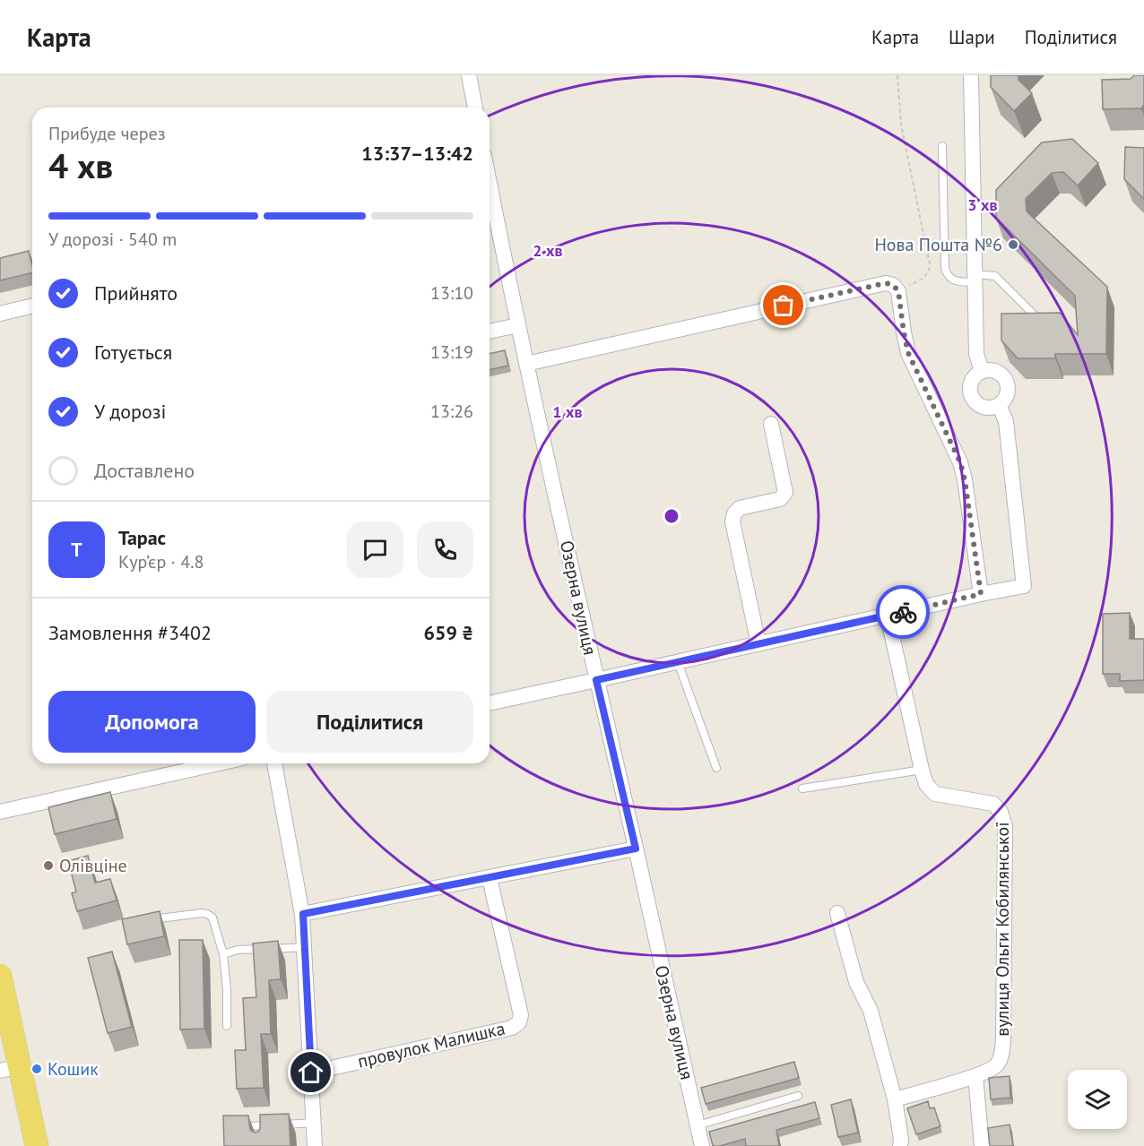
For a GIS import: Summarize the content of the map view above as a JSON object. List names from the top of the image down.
{
  "streets": {
    "street": ["Озерна вулиця", "вулиця Ольги Кобилянської", "провулок Малишка"]
  },
  "places": ["Нова Пошта №6", "Олівціне", "Кошик"],
  "page": {
    "header": "Карта",
    "nav": ["Карта", "Шари", "Поділитися"],
    "heading": ["4 хв", "Прибуде через", "13:37–13:42"],
    "panel": [
      "Тарас",
      "Кур’єр · 4.8",
      "Замовлення #3402",
      "659 ₴"
    ],
    "bar": "У дорозі · 540 m",
    "list": [
      ["Прийнято", "13:10"],
      ["Готується", "13:19"],
      ["У дорозі", "13:26"],
      "Доставлено"
    ],
    "round": "Т",
    "buttons": ["Допомога", "Поділитися"]
  },
  "rings": ["3 хв", "2 хв", "1 хв"]
}
